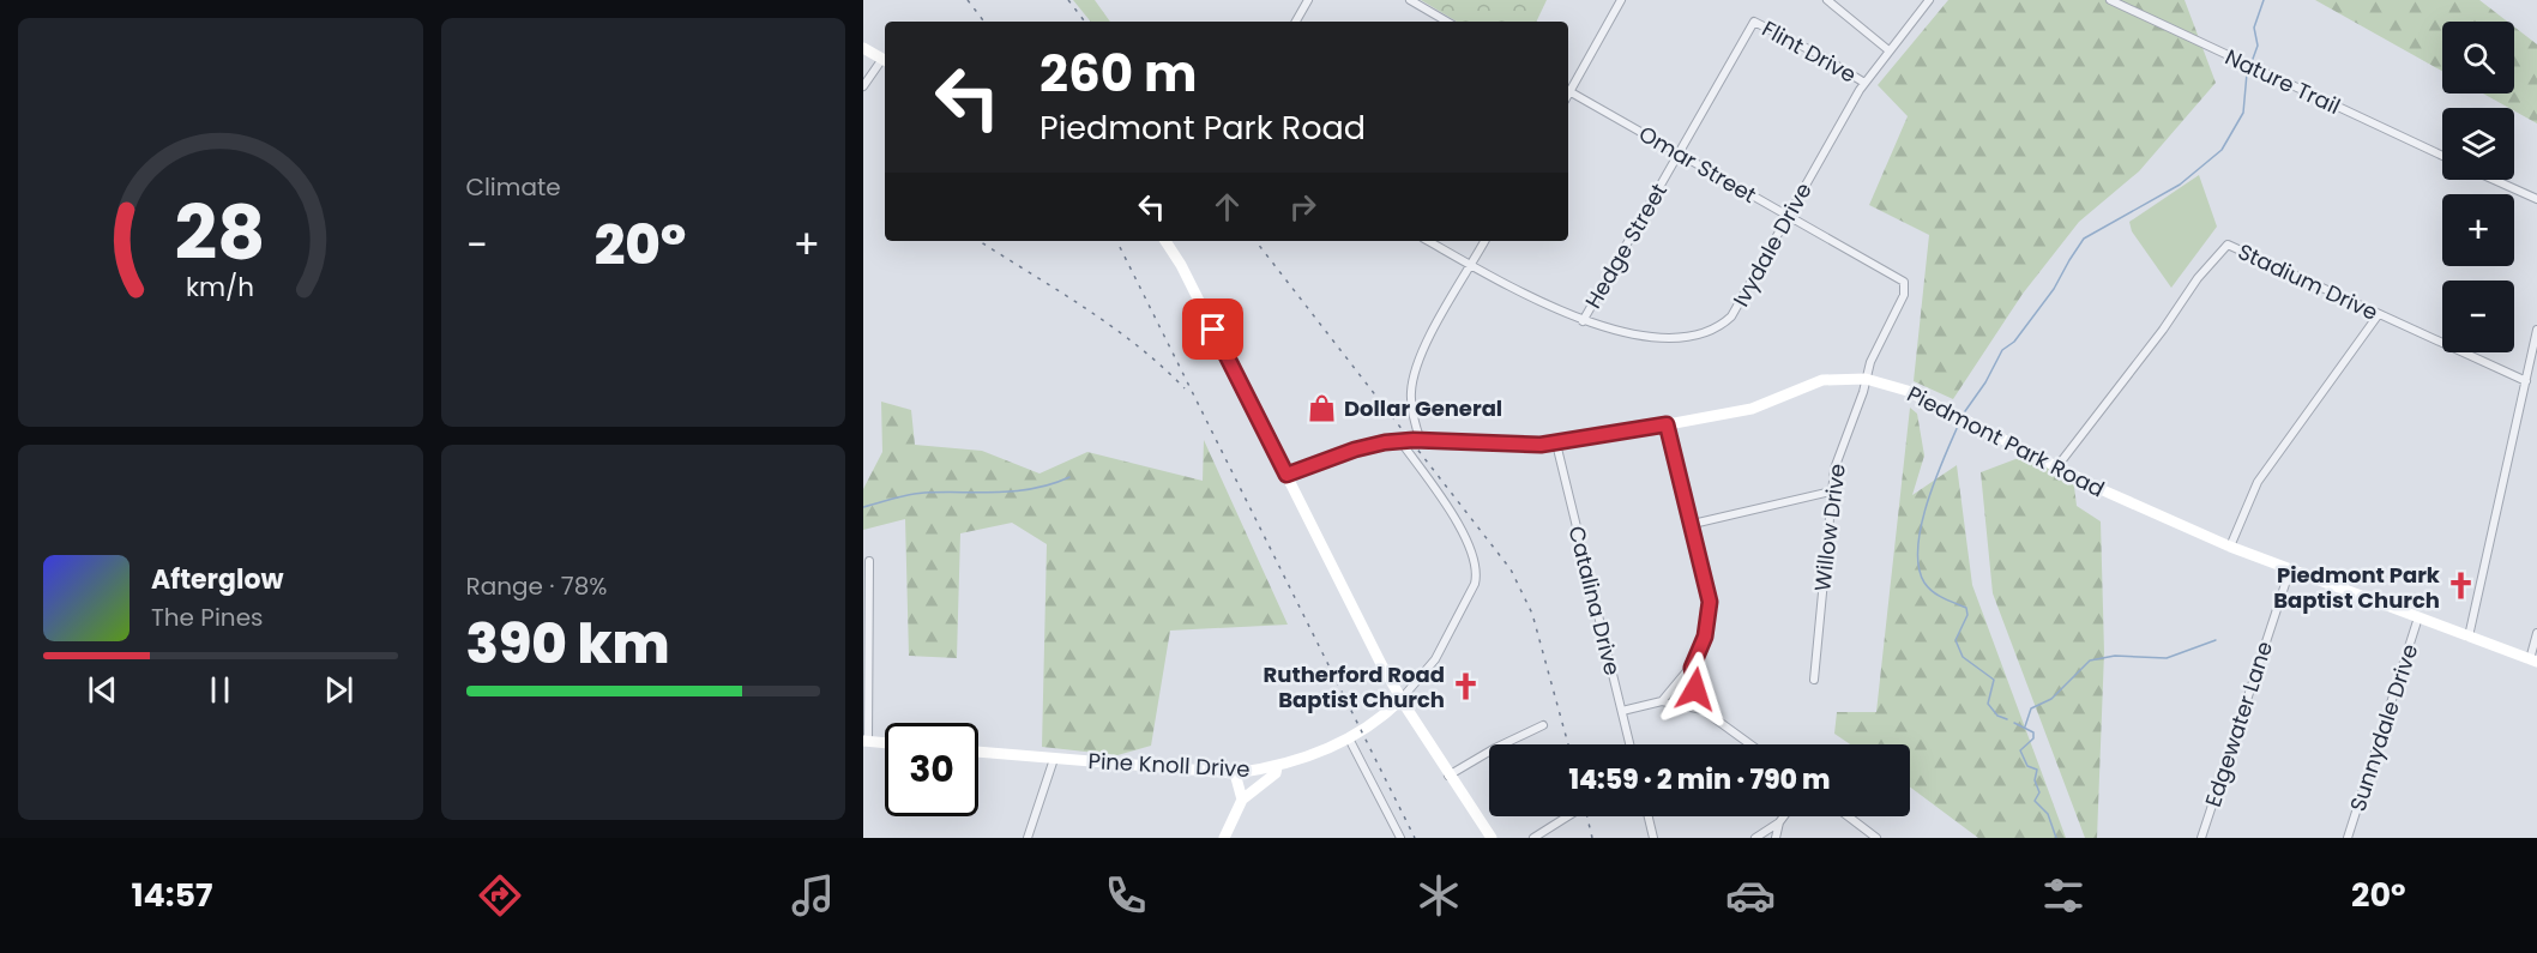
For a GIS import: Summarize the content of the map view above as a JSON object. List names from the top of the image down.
{
  "streets": {
    "street": [
      "Flint Drive",
      "Nature Trail",
      "Omar Street",
      "Ivydale Drive",
      "Hedge Street",
      "Stadium Drive",
      "Piedmont Park Road",
      "Willow Drive",
      "Catalina Drive",
      "Edgewater Lane",
      "Sunnydale Drive",
      "Pine Knoll Drive"
    ]
  },
  "crossings": [
    ["Flint Drive", "Ivydale Drive"],
    ["Flint Drive", "Hedge Street"],
    ["Omar Street", "Ivydale Drive"],
    ["Omar Street", "Hedge Street"],
    ["Omar Street", "Willow Drive"],
    ["Ivydale Drive", "Hedge Street"],
    ["Stadium Drive", "Piedmont Park Road"],
    ["Piedmont Park Road", "Willow Drive"],
    ["Piedmont Park Road", "Catalina Drive"],
    ["Piedmont Park Road", "Edgewater Lane"],
    ["Piedmont Park Road", "Sunnydale Drive"]
  ],
  "places": {
    "shop": ["Dollar General"],
    "church": ["Piedmont Park Baptist Church", "Rutherford Road Baptist Church"]
  },
  "page": {
    "tile": [
      "Climate",
      ["Range · 78%", "390 km"]
    ],
    "map_buttons": ["+", "−"],
    "turn": ["260 m", "Piedmont Park Road"],
    "heat": ["−", "20°", "+"],
    "song": ["Afterglow", "The Pines"],
    "limit": "30",
    "trip": "14:59 · 2 min · 790 m",
    "tabs": ["14:57", "20°"],
    "gauge": ["28", "km/h"]
  }
}
